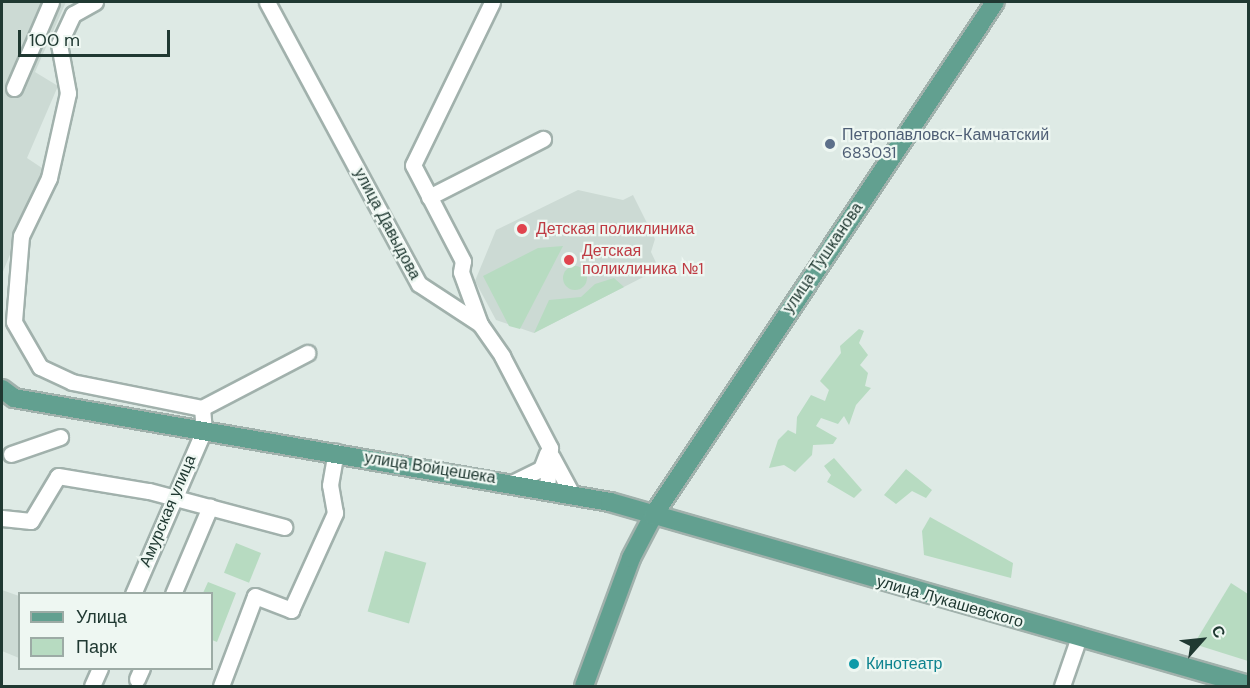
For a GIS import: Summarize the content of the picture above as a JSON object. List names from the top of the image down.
{
  "streets": {
    "main road": ["улица Тушканова", "улица Войцешека", "улица Лукашевского"],
    "street": ["улица Давыдова", "Амурская улица"]
  },
  "crossings": [
    ["улица Давыдова", "улица Войцешека"],
    ["улица Тушканова", "улица Войцешека"],
    ["улица Тушканова", "улица Лукашевского"],
    ["улица Войцешека", "Амурская улица"],
    ["улица Войцешека", "улица Лукашевского"]
  ],
  "places": [
    "Петропавловск-Камчатский 683031",
    "Детская поликлиника",
    "Детская поликлиника №1",
    "Кинотеатр"
  ],
  "legend": ["Улица", "Парк"],
  "scale_bar": "100 m",
  "north": "top right"
}
